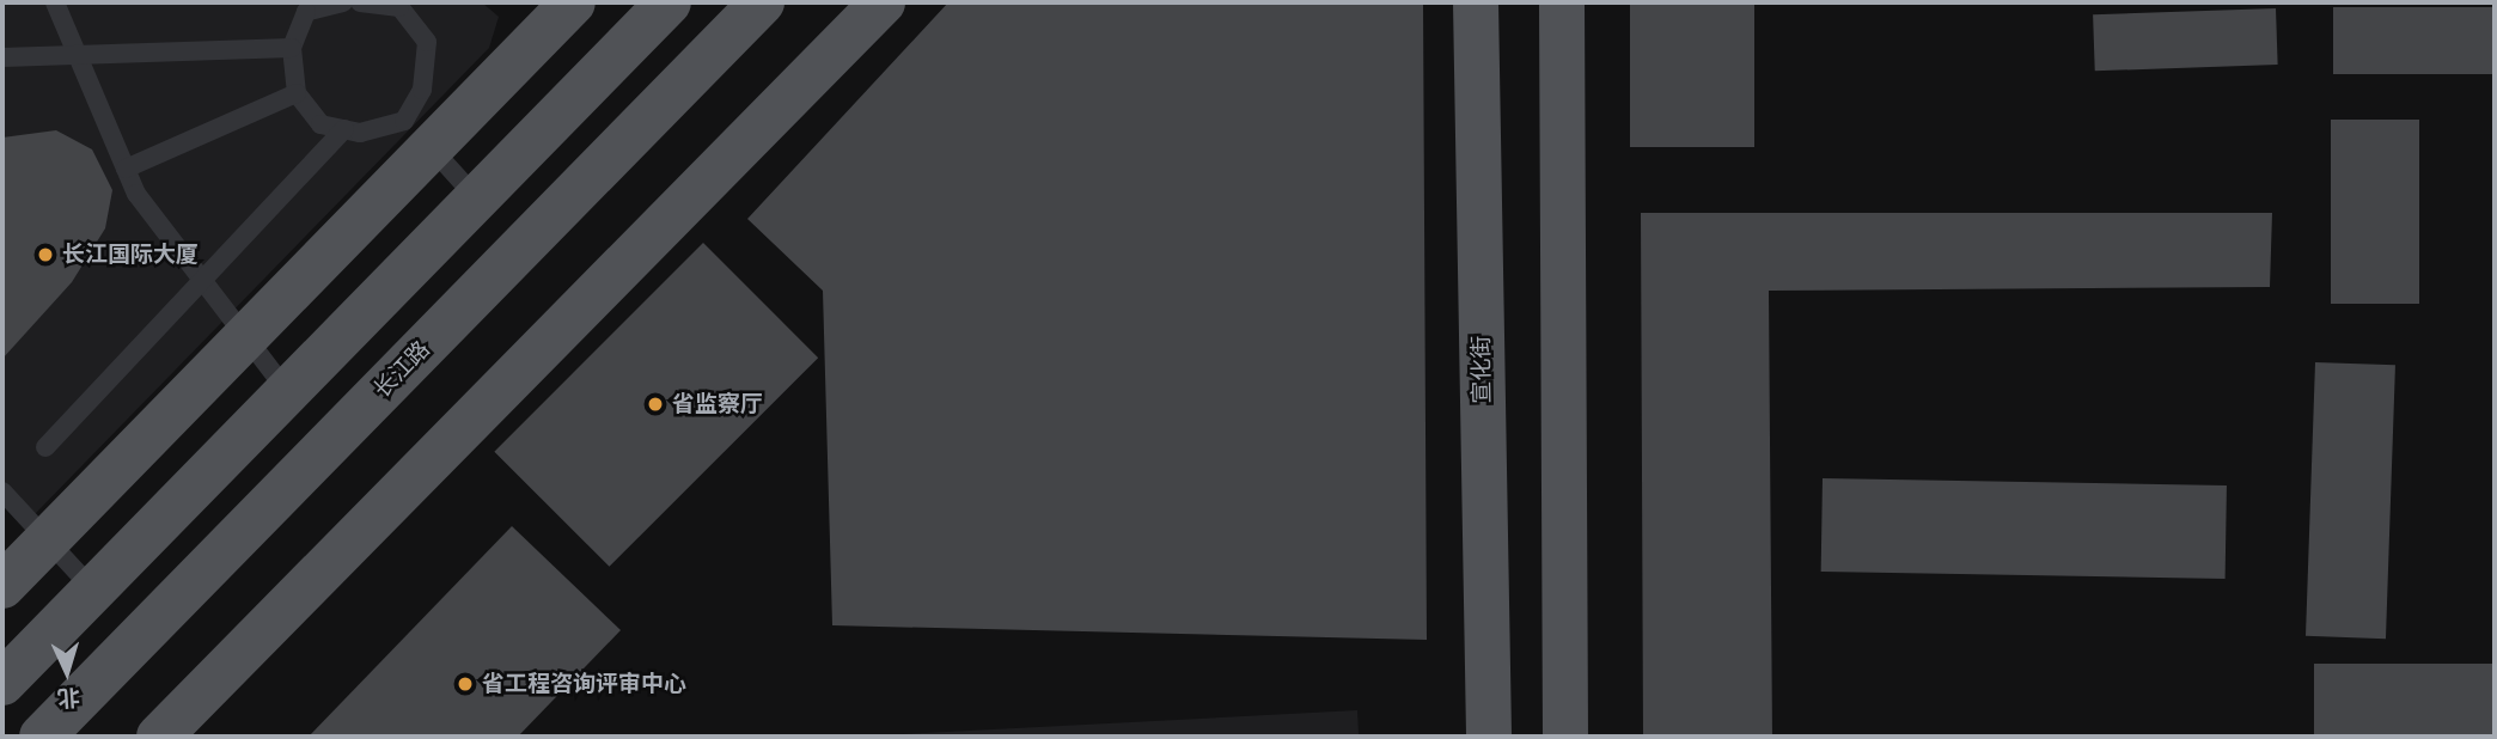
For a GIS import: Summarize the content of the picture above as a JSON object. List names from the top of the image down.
{
  "streets": {
    "main road": ["长江路", "宣化街"]
  },
  "places": ["长江国际大厦", "省监察厅", "省工程咨询评审中心"],
  "north": "bottom"
}
